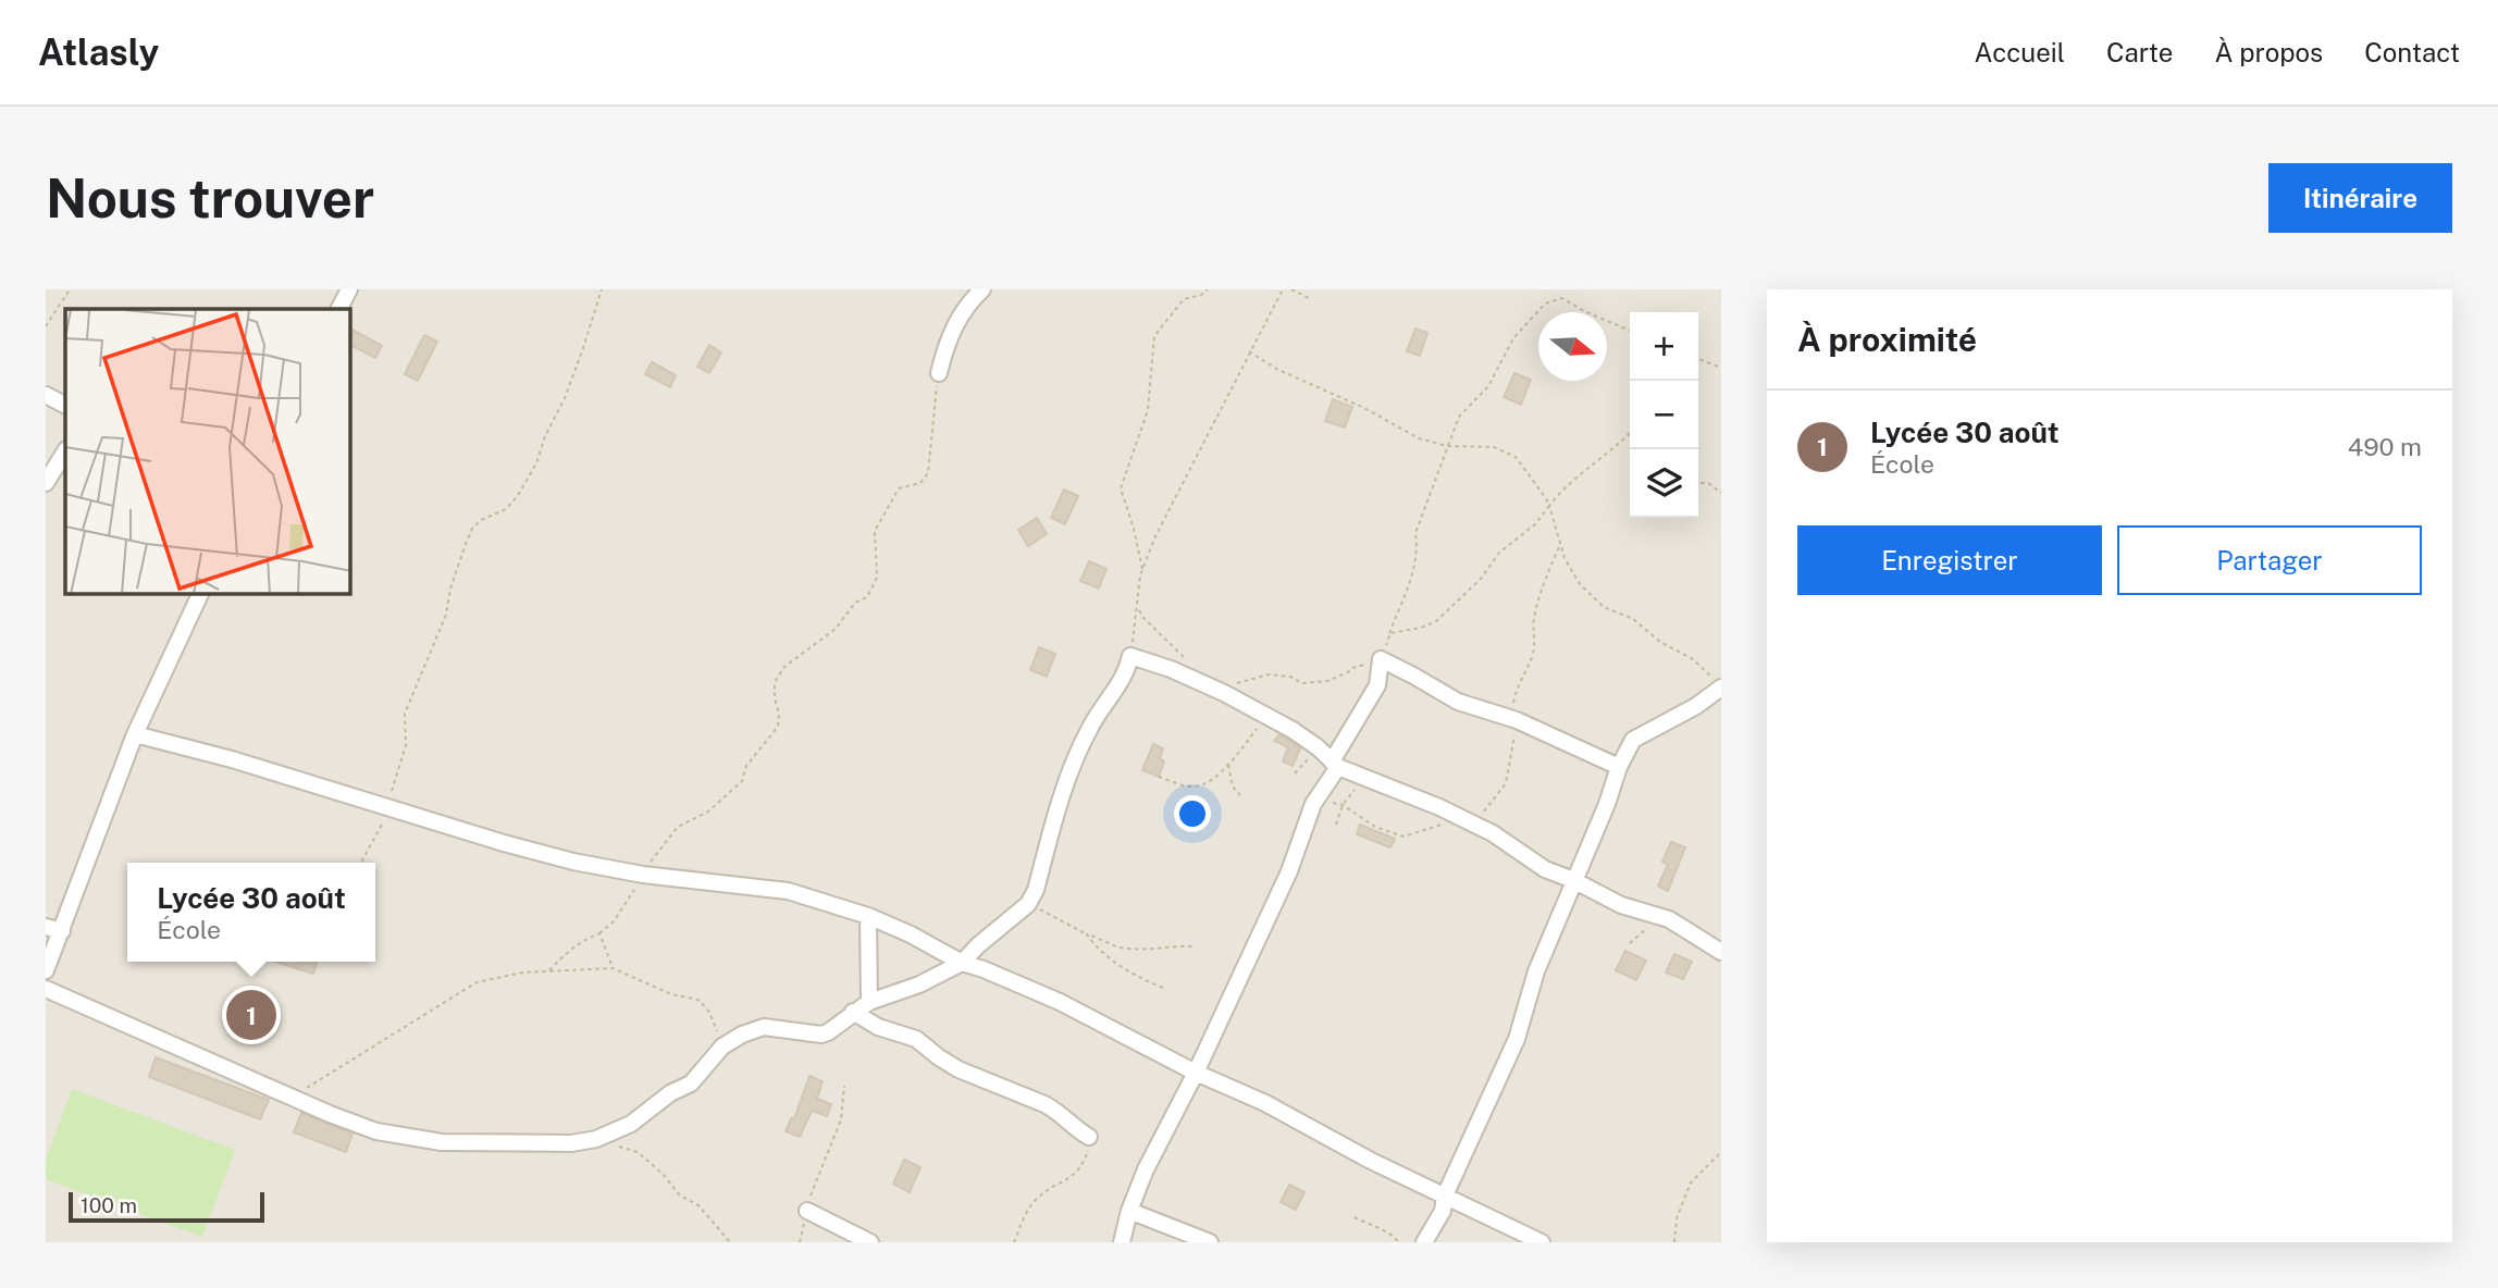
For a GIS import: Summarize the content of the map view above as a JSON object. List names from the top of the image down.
{
  "scale_bar": "100 m",
  "north": "right",
  "page": {
    "header": "Atlasly",
    "nav": [
      "Accueil",
      "Carte",
      "À propos",
      "Contact"
    ],
    "buttons": [
      "Itinéraire",
      ["Enregistrer", "Partager"]
    ],
    "title": "Nous trouver",
    "heading": "À proximité",
    "map_buttons": ["+", "−"],
    "list": [
      {
        "mark": "1",
        "name": "Lycée 30 août",
        "note": "École",
        "value": "490 m"
      }
    ],
    "popup": ["Lycée 30 août", "École"],
    "pins": "1",
    "scale": "100 m"
  }
}
